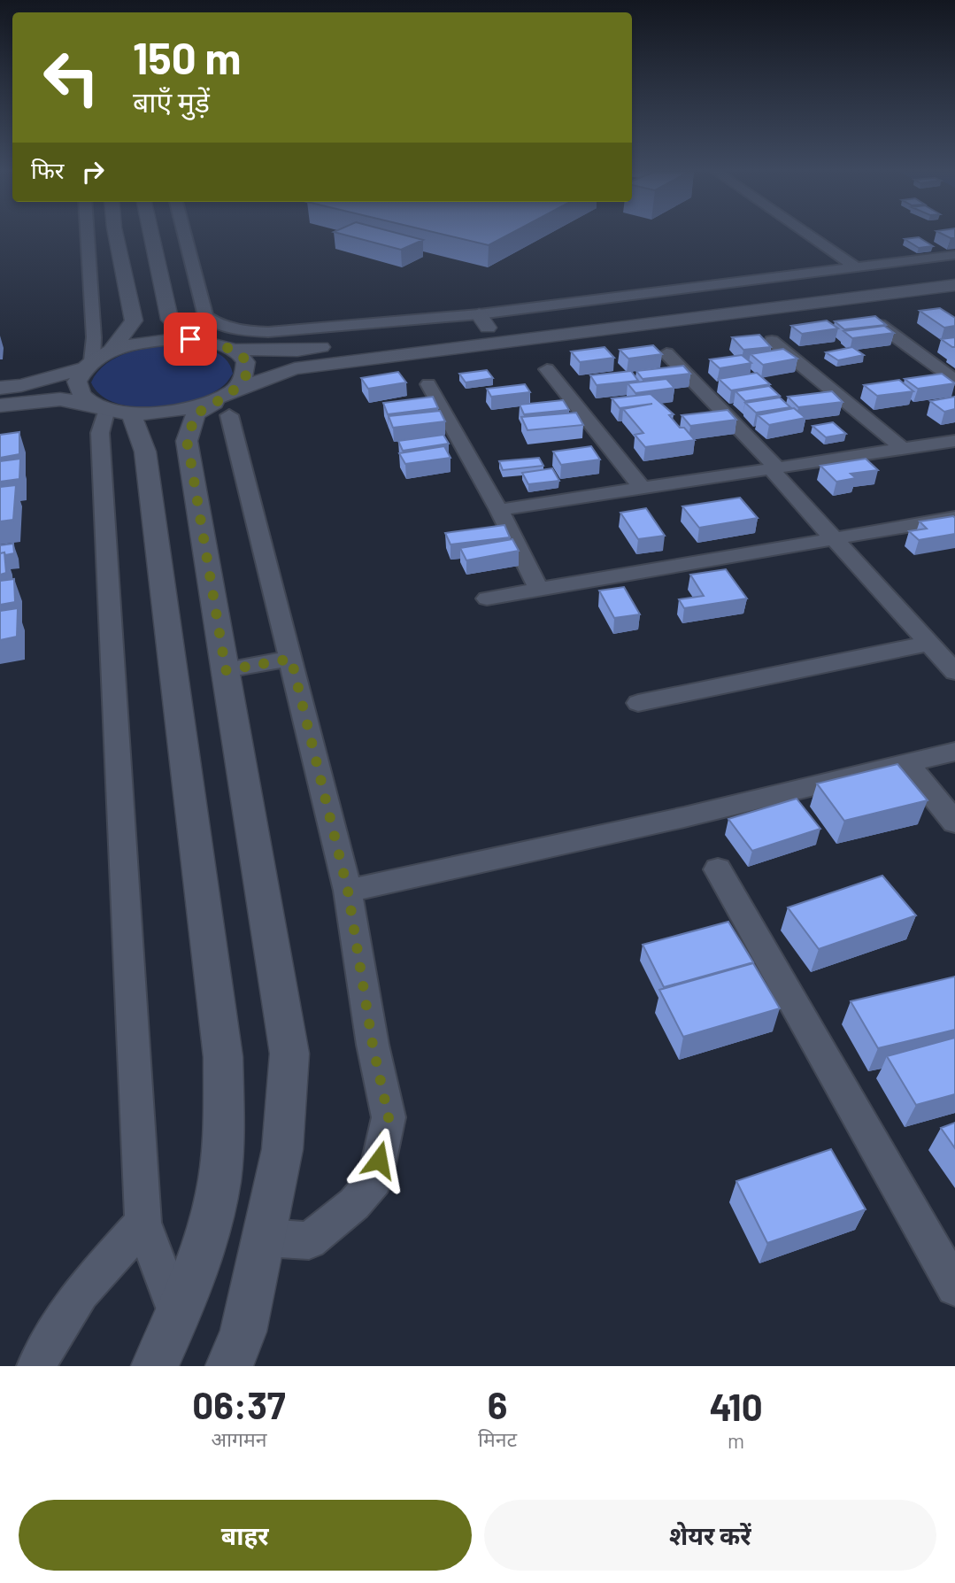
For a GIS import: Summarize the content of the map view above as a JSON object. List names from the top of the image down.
{
  "page": {
    "turn": ["150 m", "बाएँ मुड़ें"],
    "then": "फिर",
    "eta": [
      "06:37",
      "आगमन",
      "6",
      "मिनट",
      "410",
      "m"
    ],
    "buttons": ["बाहर", "शेयर करें"]
  }
}
